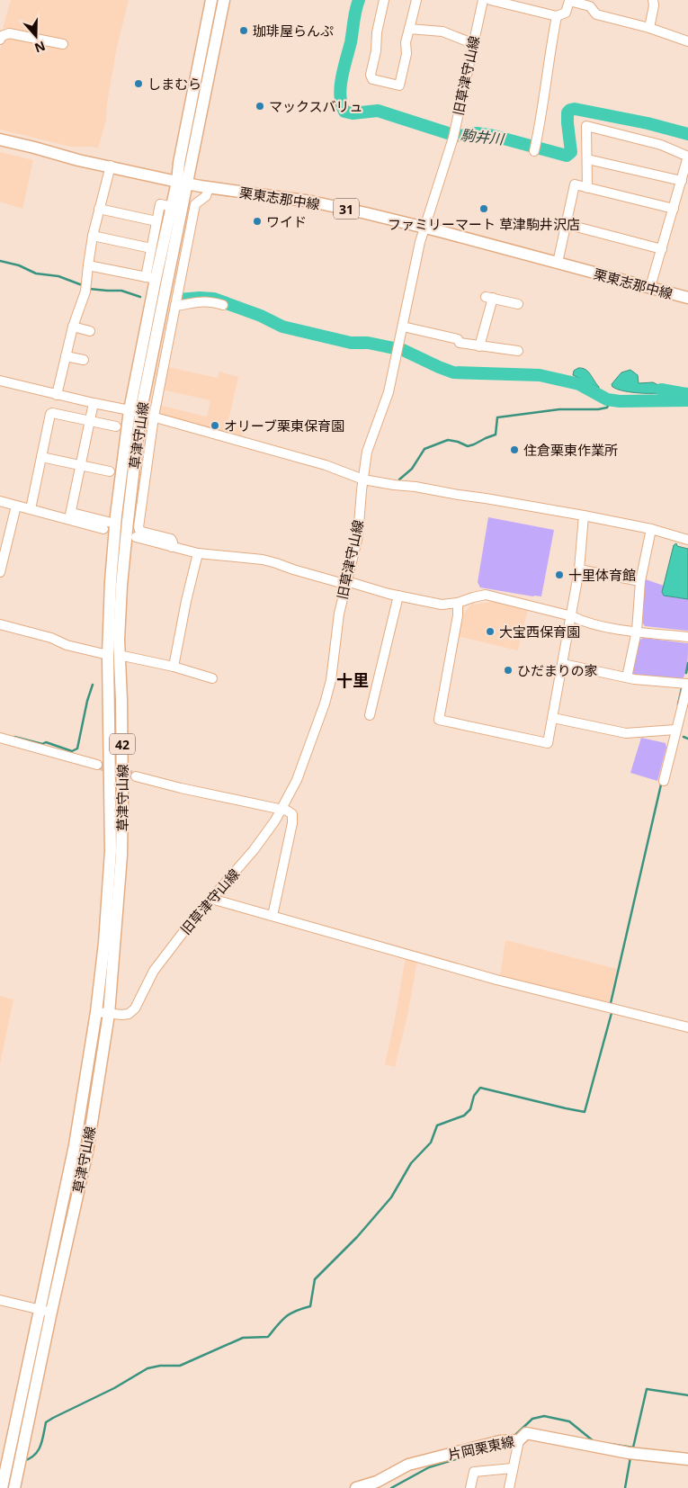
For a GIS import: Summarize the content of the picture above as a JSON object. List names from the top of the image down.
{
  "streets": {
    "main road": [
      "栗東志那中線",
      "31",
      "草津守山線",
      "42",
      "片岡栗東線"
    ],
    "street": ["旧草津守山線"]
  },
  "crossings": [
    ["旧草津守山線", "栗東志那中線"],
    ["旧草津守山線", "草津守山線"],
    ["栗東志那中線", "草津守山線"]
  ],
  "districts": ["十里"],
  "water": ["駒井川"],
  "places": [
    "珈琲屋らんぷ",
    "しまむら",
    "マックスバリュ",
    "ファミリーマート 草津駒井沢店",
    "ワイド",
    "オリーブ栗東保育園",
    "住倉栗東作業所",
    "十里体育館",
    "大宝西保育園",
    "ひだまりの家"
  ],
  "north": "bottom"
}
